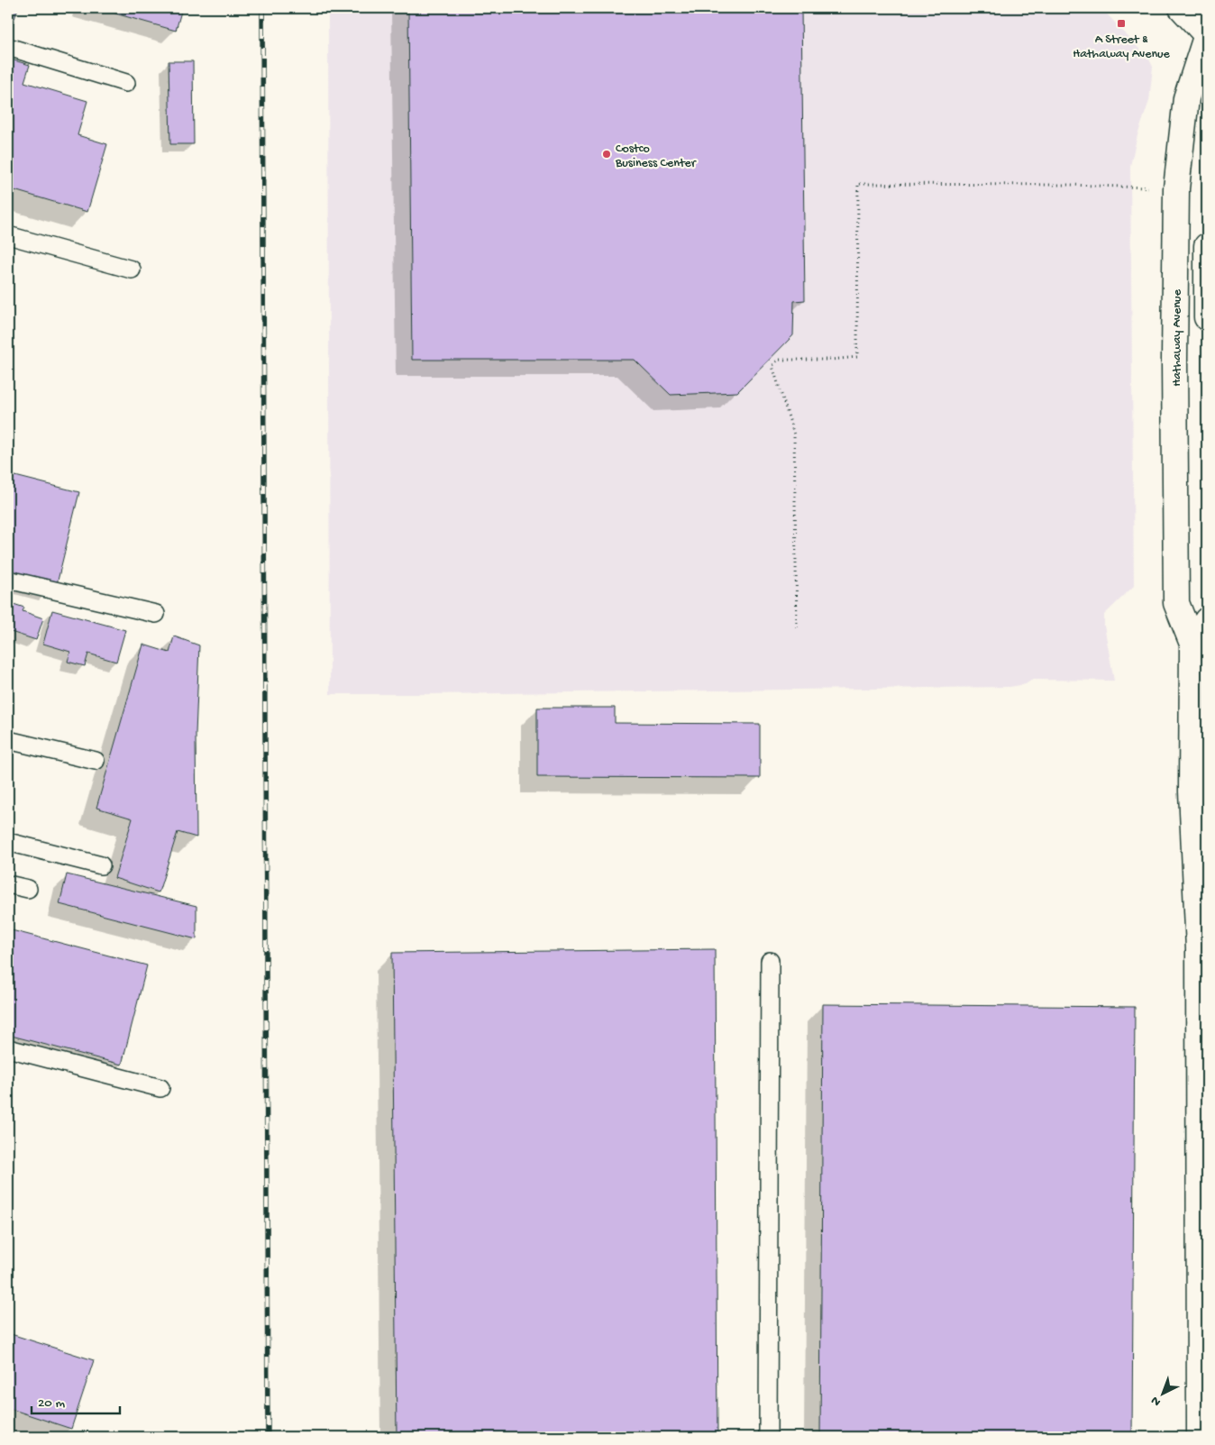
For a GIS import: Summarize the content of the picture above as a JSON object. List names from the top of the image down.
{
  "streets": {
    "street": ["Hathaway Avenue"]
  },
  "places": {
    "transit": ["A Street & Hathaway Avenue"],
    "other": ["Costco Business Center"]
  },
  "scale_bar": "20 m",
  "north": "bottom left"
}
